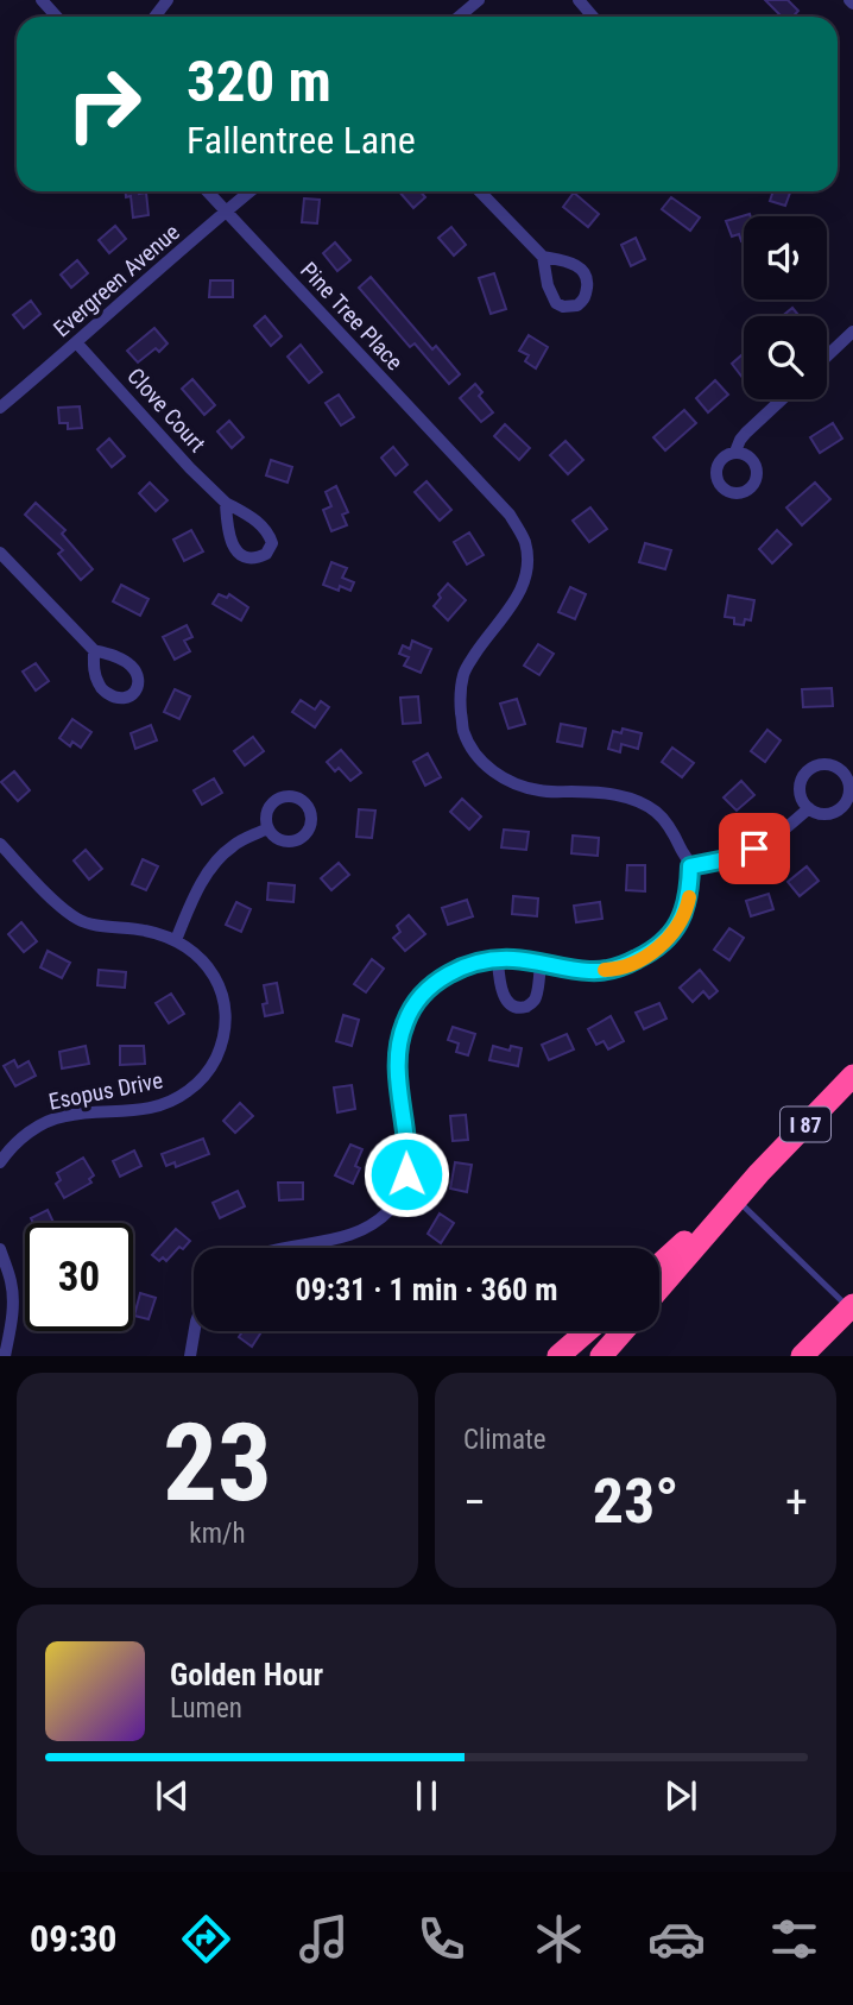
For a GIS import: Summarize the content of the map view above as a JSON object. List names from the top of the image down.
{
  "streets": {
    "highway": ["I 87"],
    "street": [
      "Evergreen Avenue",
      "Pine Tree Place",
      "Clove Court",
      "Esopus Drive"
    ]
  },
  "crossings": [
    ["Evergreen Avenue", "Pine Tree Place"],
    ["Evergreen Avenue", "Clove Court"]
  ],
  "page": {
    "turn": ["320 m", "Fallentree Lane"],
    "limit": "30",
    "trip": "09:31 · 1 min · 360 m",
    "tile": [
      ["23", "km/h"],
      "Climate"
    ],
    "heat": ["−", "23°", "+"],
    "song": ["Golden Hour", "Lumen"],
    "tabs": "09:30"
  }
}
